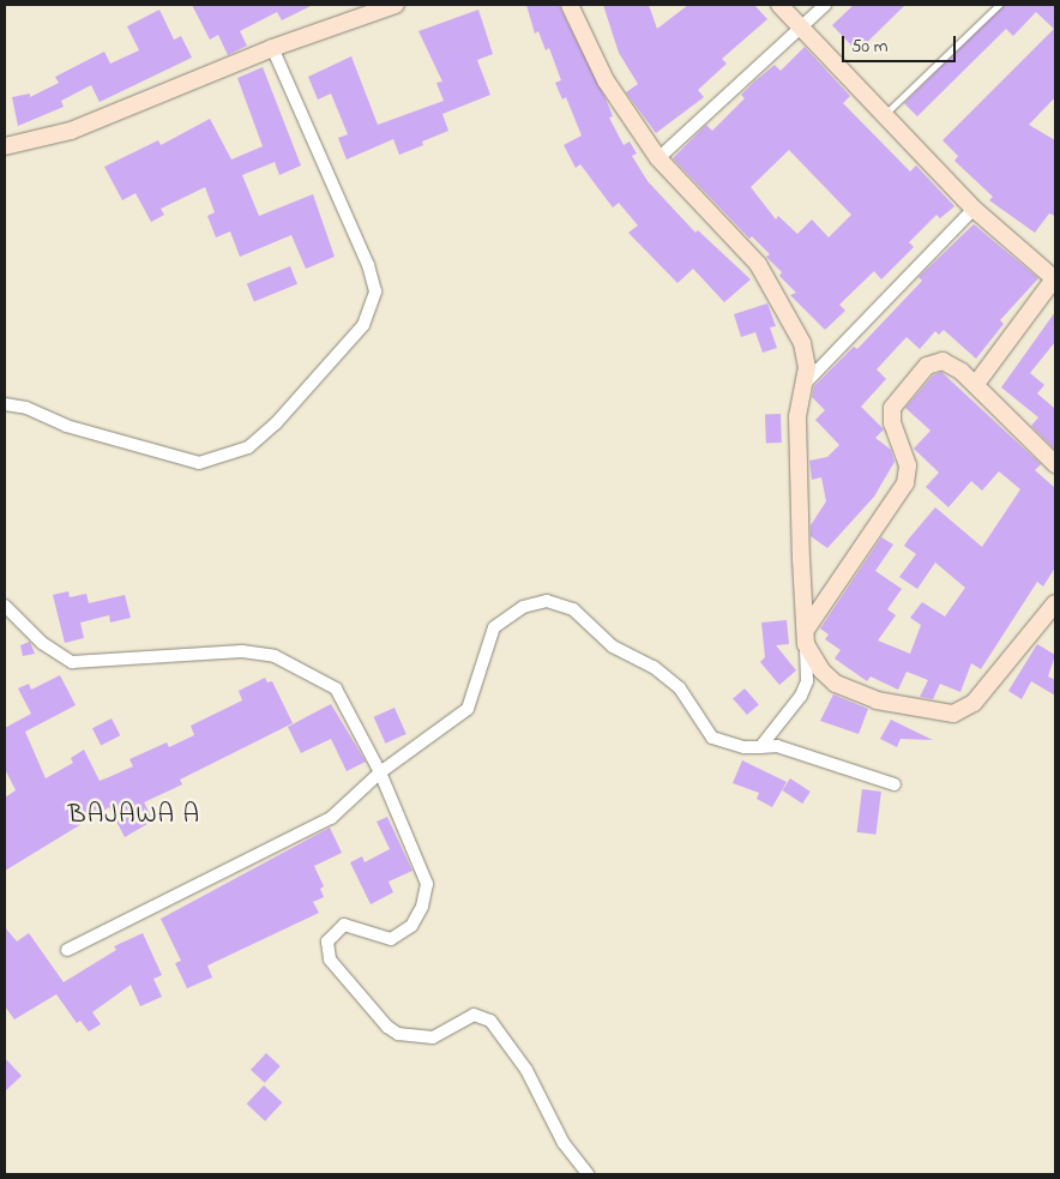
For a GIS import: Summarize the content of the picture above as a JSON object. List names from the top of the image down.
{
  "districts": ["BAJAWA A"],
  "scale_bar": "50 m"
}
